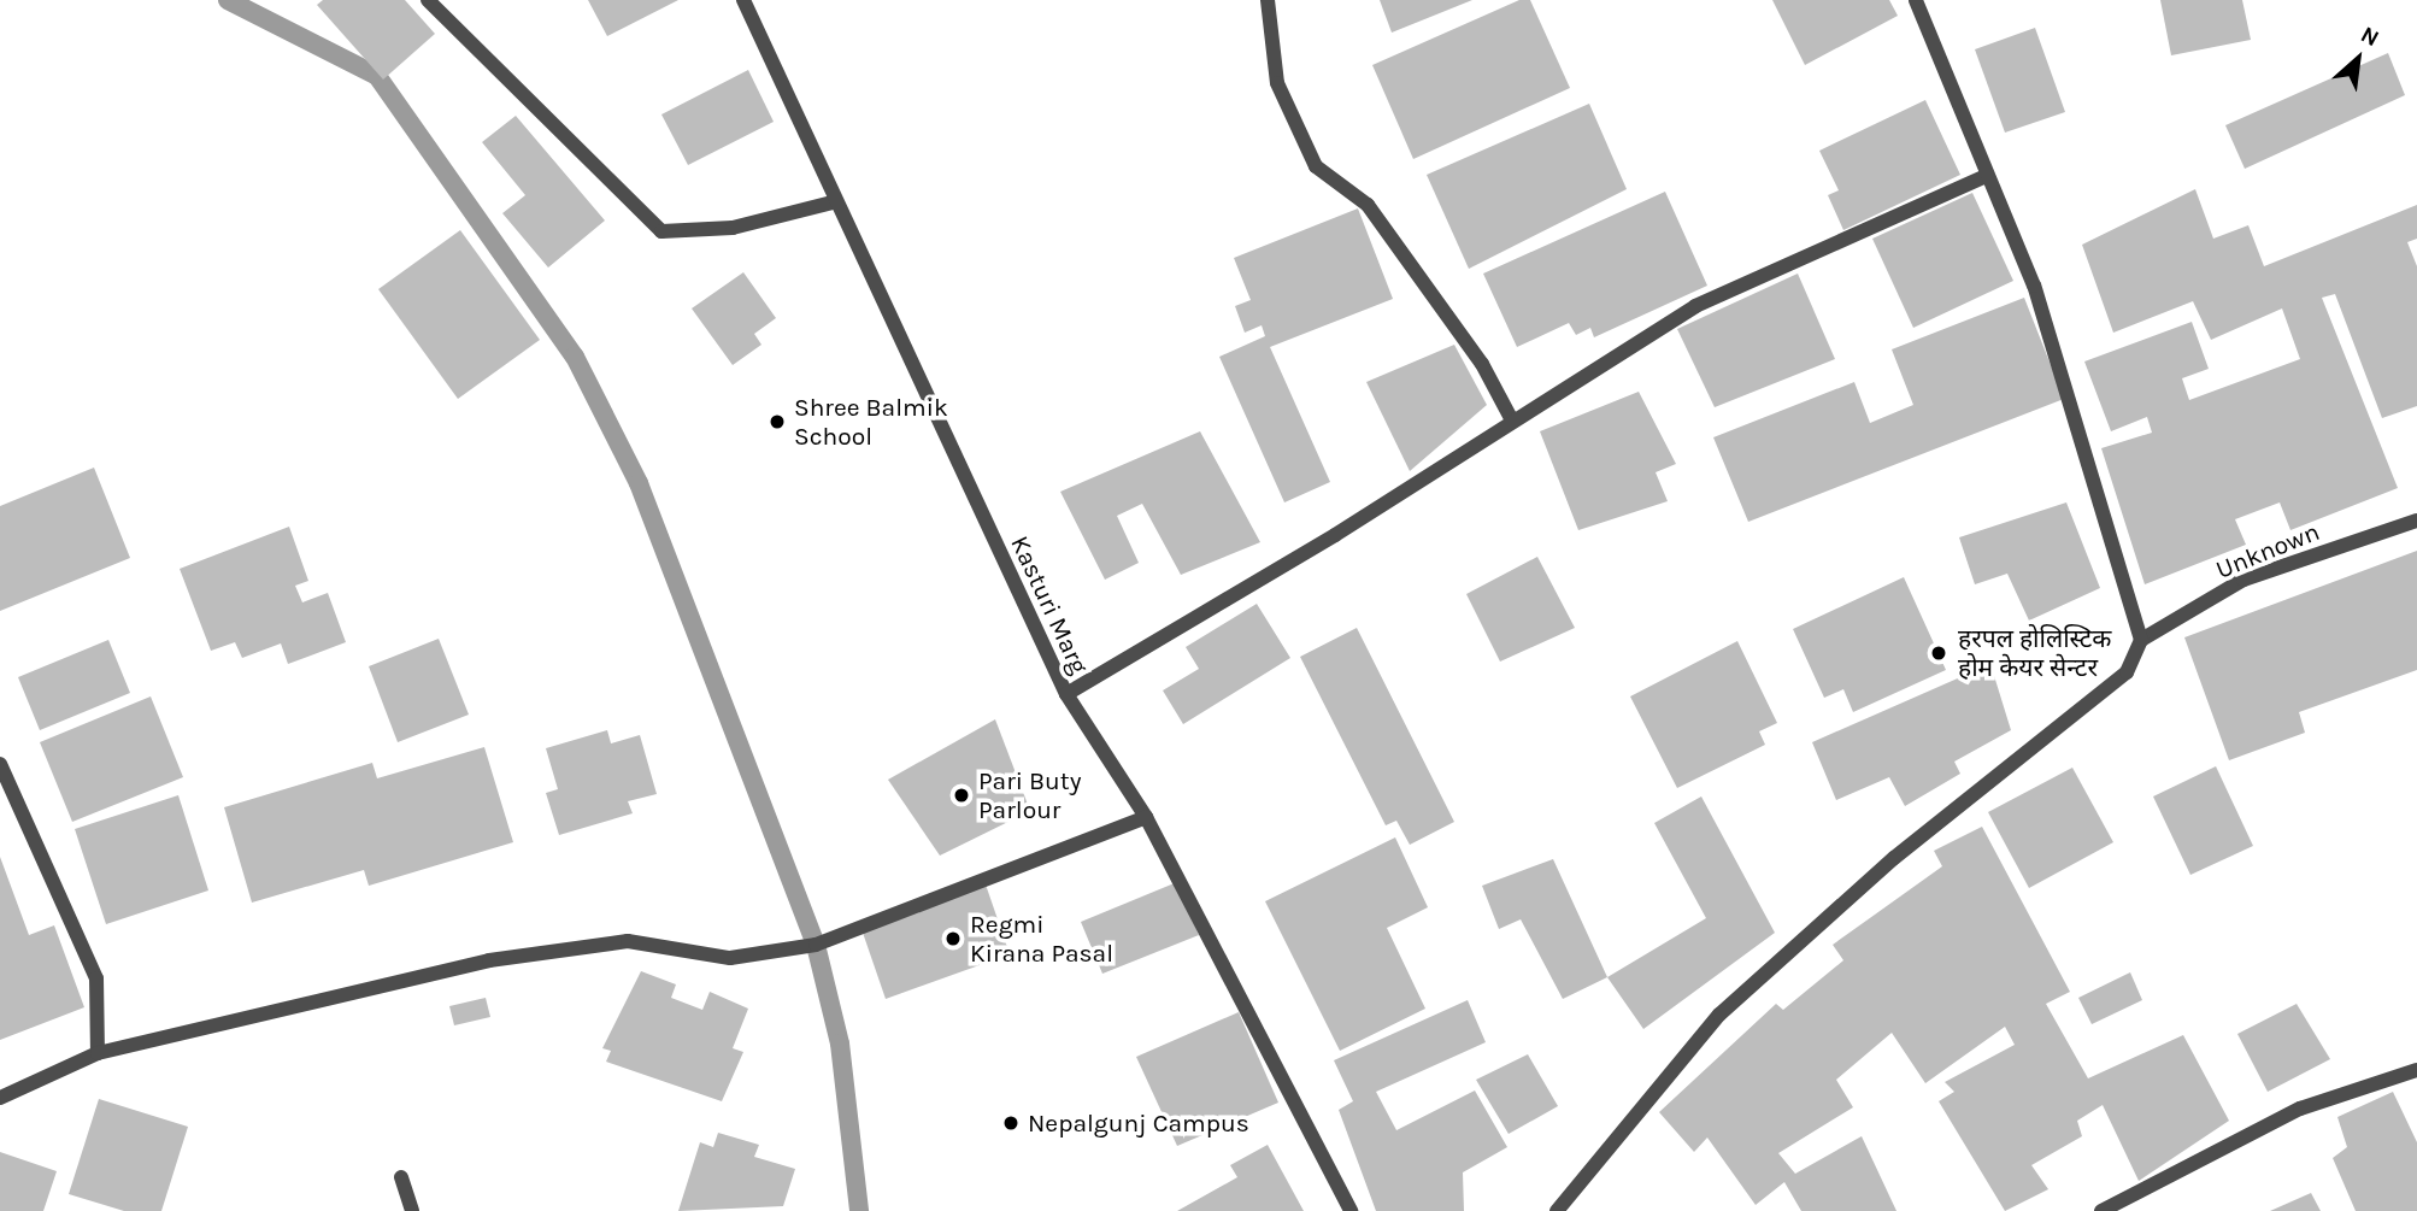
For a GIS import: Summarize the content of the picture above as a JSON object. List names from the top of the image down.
{
  "streets": {
    "street": ["Unknown", "Kasturi Marg"]
  },
  "places": [
    "Shree Balmik School",
    "हरपल होलिस्टिक होम केयर सेन्टर",
    "Pari Buty Parlour",
    "Regmi Kirana Pasal",
    "Nepalgunj Campus"
  ],
  "north": "top right"
}
